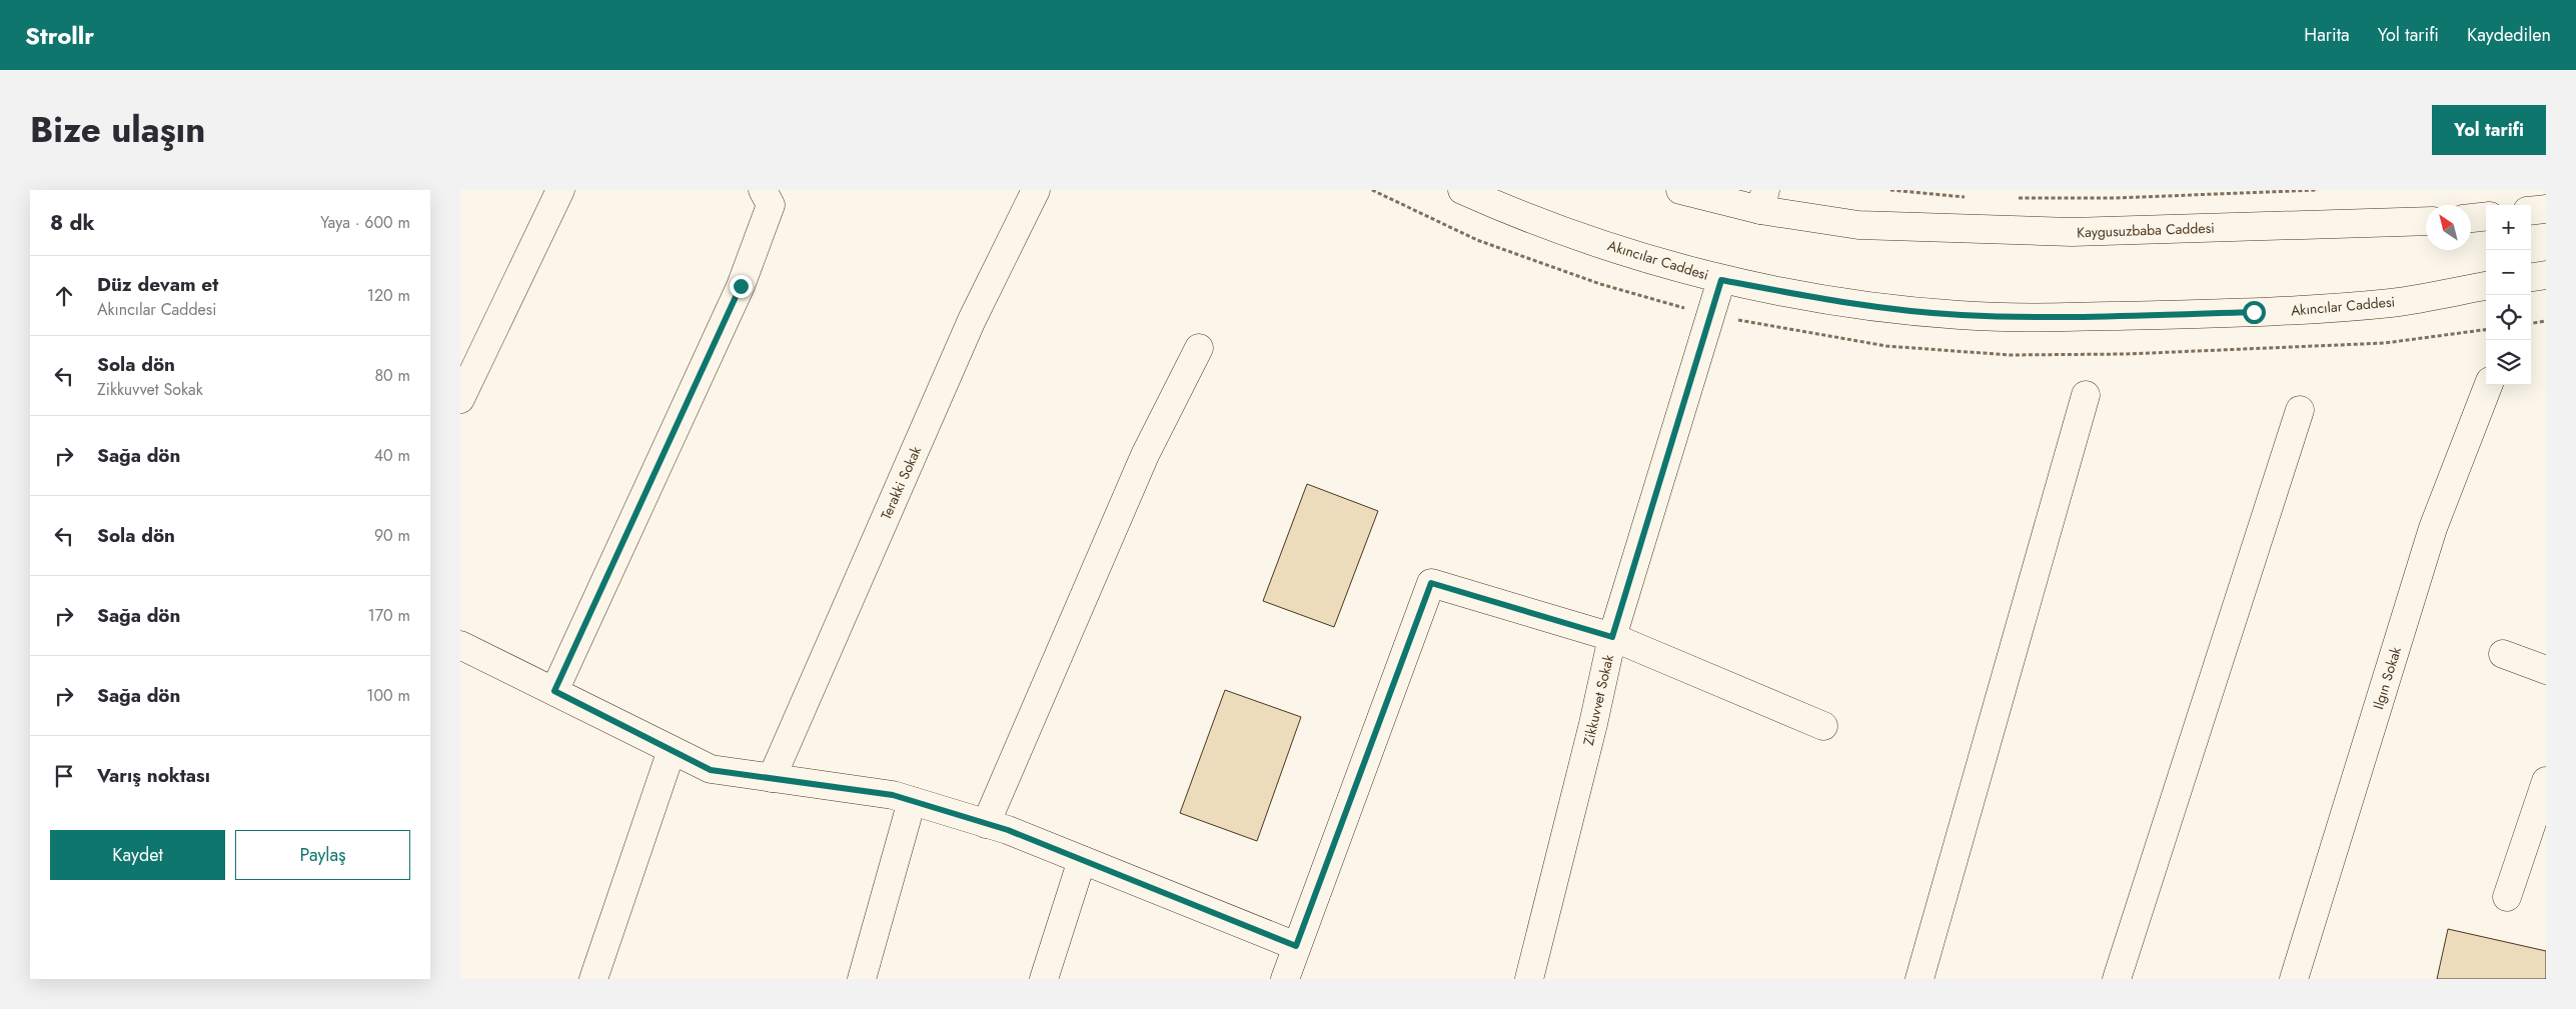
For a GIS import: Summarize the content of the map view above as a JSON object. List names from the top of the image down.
{
  "streets": {
    "street": [
      "Kaygusuzbaba Caddesi",
      "Akıncılar Caddesi",
      "Terakki Sokak",
      "Ilgın Sokak",
      "Zikkuvvet Sokak"
    ]
  },
  "crossings": [
    ["Akıncılar Caddesi", "Zikkuvvet Sokak"]
  ],
  "north": "top left",
  "page": {
    "header": "Strollr",
    "nav": ["Harita", "Yol tarifi", "Kaydedilen"],
    "title": "Bize ulaşın",
    "buttons": [
      "Yol tarifi",
      ["Kaydet", "Paylaş"]
    ],
    "heading": ["8 dk", "Yaya · 600 m"],
    "map_buttons": ["+", "−"],
    "list": [
      ["Düz devam et", "Akıncılar Caddesi", "120 m"],
      ["Sola dön", "Zikkuvvet Sokak", "80 m"],
      ["Sağa dön", "40 m"],
      ["Sola dön", "90 m"],
      ["Sağa dön", "170 m"],
      ["Sağa dön", "100 m"],
      "Varış noktası"
    ]
  }
}
